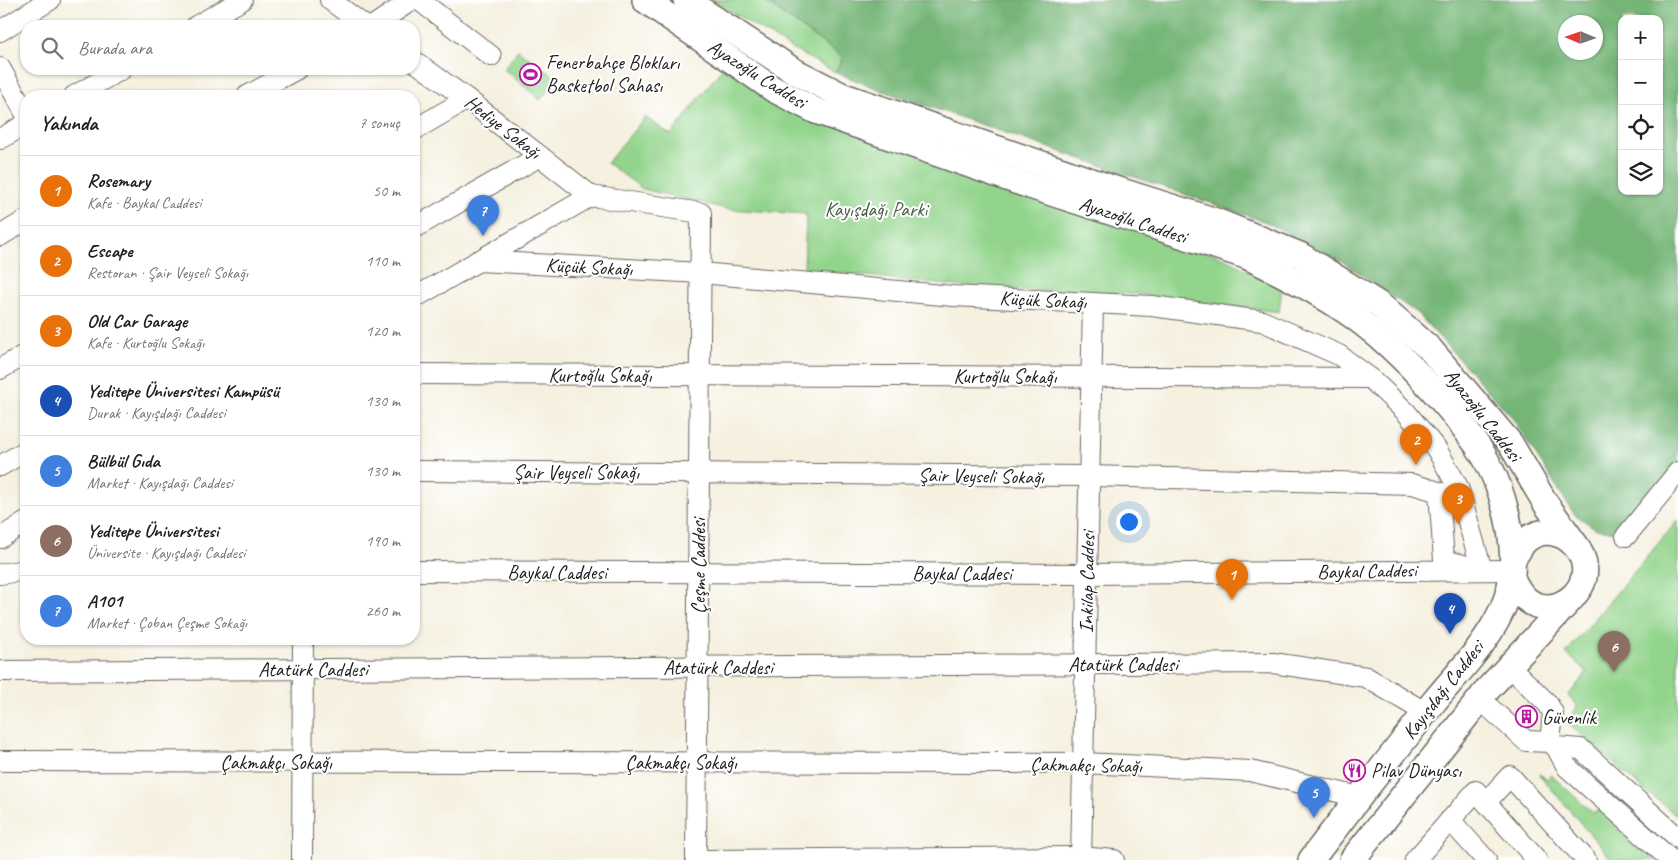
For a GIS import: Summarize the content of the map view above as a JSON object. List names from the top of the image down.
{
  "streets": {
    "main road": ["Ayazoğlu Caddesi", "Kayışdağı Caddesi"],
    "street": [
      "Hediye Sokağı",
      "Küçük Sokağı",
      "Kurtoğlu Sokağı",
      "Şair Veyseli Sokağı",
      "Çeşme Caddesi",
      "Baykal Caddesi",
      "Inkilap Caddesi",
      "Atatürk Caddesi",
      "Çakmakçı Sokağı"
    ]
  },
  "crossings": [
    ["Ayazoğlu Caddesi", "Baykal Caddesi"],
    ["Ayazoğlu Caddesi", "Kayışdağı Caddesi"],
    ["Küçük Sokağı", "Kurtoğlu Sokağı"],
    ["Küçük Sokağı", "Çeşme Caddesi"],
    ["Küçük Sokağı", "Inkilap Caddesi"],
    ["Kurtoğlu Sokağı", "Çeşme Caddesi"],
    ["Kurtoğlu Sokağı", "Inkilap Caddesi"],
    ["Şair Veyseli Sokağı", "Çeşme Caddesi"],
    ["Şair Veyseli Sokağı", "Baykal Caddesi"],
    ["Şair Veyseli Sokağı", "Inkilap Caddesi"],
    ["Çeşme Caddesi", "Baykal Caddesi"],
    ["Çeşme Caddesi", "Atatürk Caddesi"],
    ["Çeşme Caddesi", "Çakmakçı Sokağı"],
    ["Baykal Caddesi", "Inkilap Caddesi"],
    ["Baykal Caddesi", "Kayışdağı Caddesi"],
    ["Inkilap Caddesi", "Atatürk Caddesi"],
    ["Inkilap Caddesi", "Çakmakçı Sokağı"],
    ["Atatürk Caddesi", "Kayışdağı Caddesi"],
    ["Kayışdağı Caddesi", "Çakmakçı Sokağı"]
  ],
  "parks": ["Kayışdağı Parki"],
  "places": {
    "sports": ["Fenerbahçe Blokları Basketbol Sahası"],
    "building": ["Güvenlik"],
    "restaurant": ["Pilav Dünyası"]
  },
  "north": "left",
  "page": {
    "map_buttons": ["+", "−"],
    "search": "Burada ara",
    "heading": ["Yakında", "7 sonuç"],
    "list": [
      {
        "mark": "1",
        "name": "Rosemary",
        "note": "Kafe · Baykal Caddesi",
        "value": "50 m"
      },
      {
        "mark": "2",
        "name": "Escape",
        "note": "Restoran · Şair Veyseli Sokağı",
        "value": "110 m"
      },
      {
        "mark": "3",
        "name": "Old Car Garage",
        "note": "Kafe · Kurtoğlu Sokağı",
        "value": "120 m"
      },
      {
        "mark": "4",
        "name": "Yeditepe Üniversitesi Kampüsü",
        "note": "Durak · Kayışdağı Caddesi",
        "value": "130 m"
      },
      {
        "mark": "5",
        "name": "Bülbül Gıda",
        "note": "Market · Kayışdağı Caddesi",
        "value": "130 m"
      },
      {
        "mark": "6",
        "name": "Yeditepe Üniversitesi",
        "note": "Üniversite · Kayışdağı Caddesi",
        "value": "190 m"
      },
      {
        "mark": "7",
        "name": "A101",
        "note": "Market · Çoban Çeşme Sokağı",
        "value": "260 m"
      }
    ],
    "pins": [
      "7",
      "2",
      "3",
      "1",
      "4",
      "6",
      "5"
    ]
  }
}
